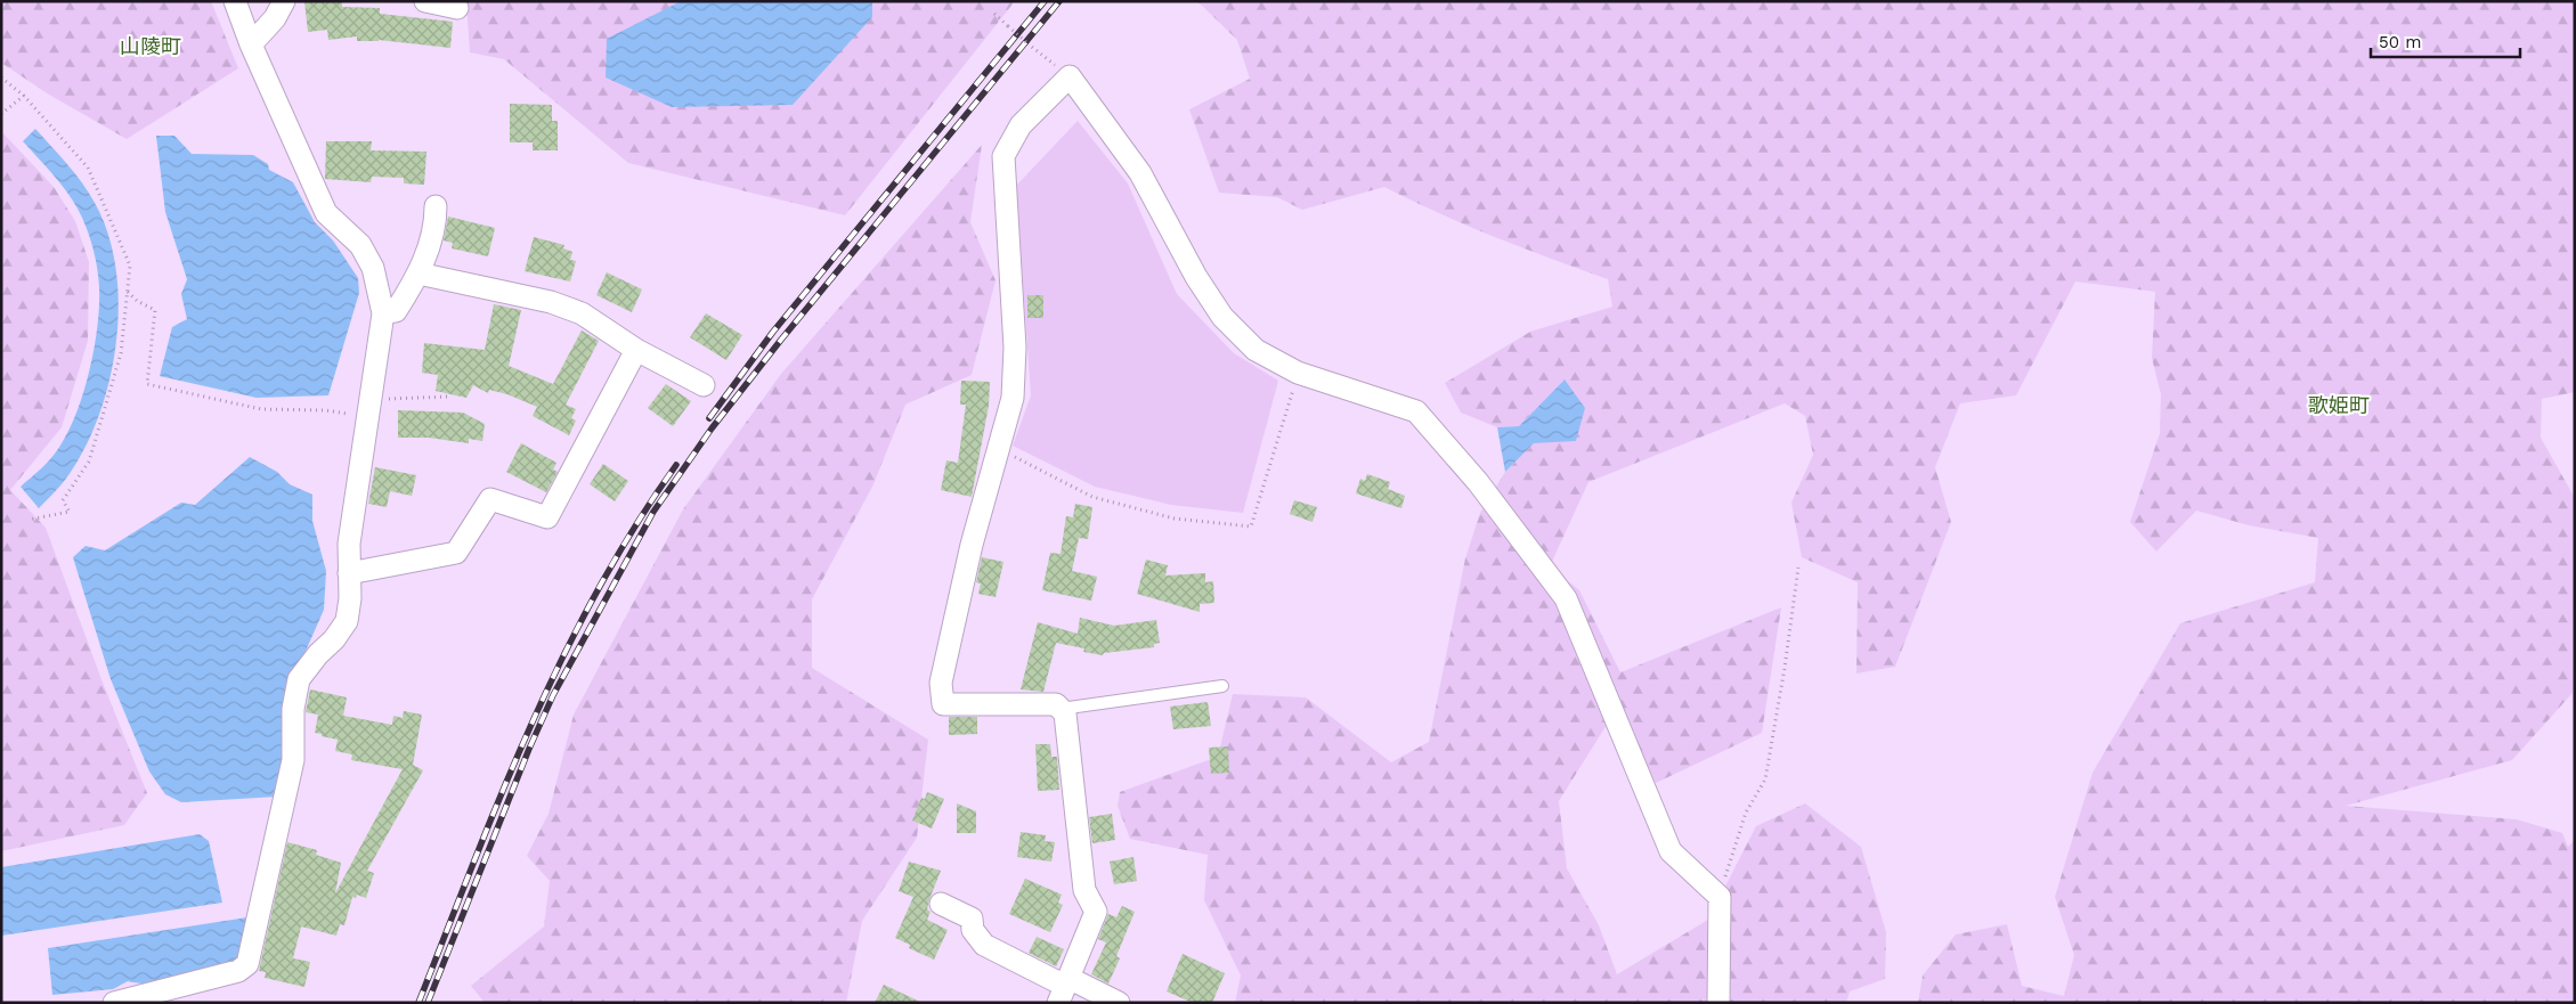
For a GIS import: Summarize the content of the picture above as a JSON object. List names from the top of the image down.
{
  "districts": ["山陵町", "歌姫町"],
  "scale_bar": "50 m"
}
